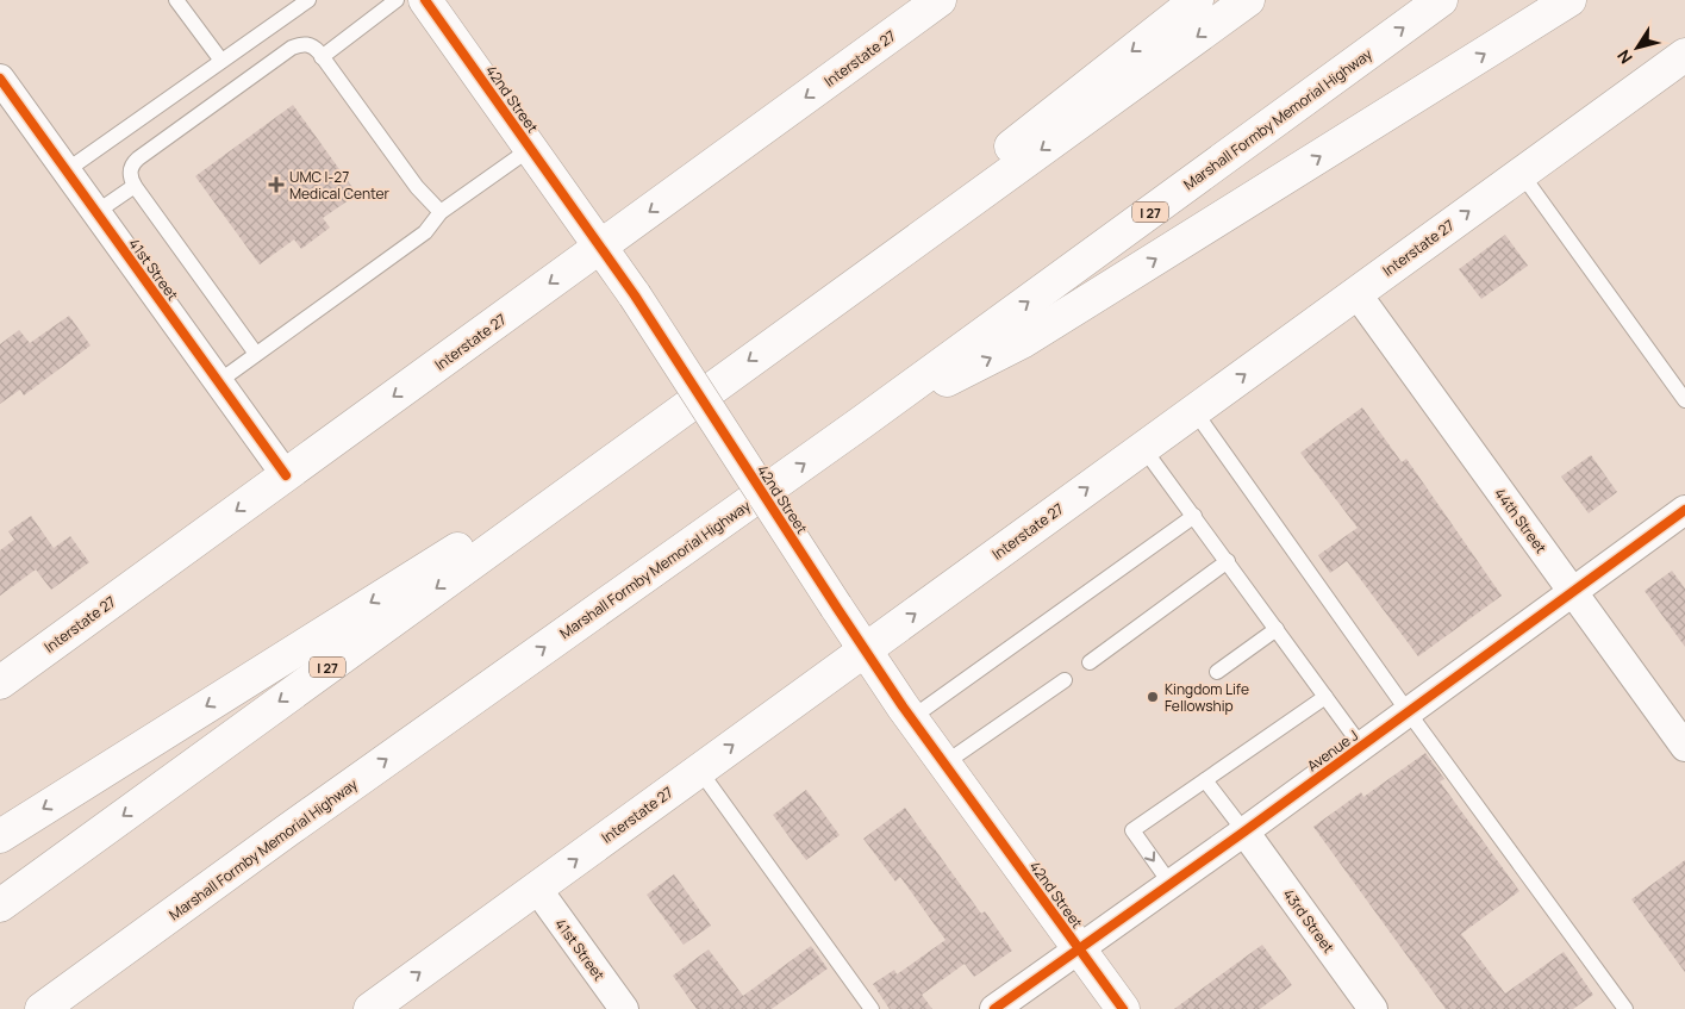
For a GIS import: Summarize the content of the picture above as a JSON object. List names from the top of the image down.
{
  "streets": {
    "main road": [
      "Interstate 27",
      "42nd Street",
      "Marshall Formby Memorial Highway",
      "I 27"
    ],
    "street": [
      "41st Street",
      "44th Street",
      "Avenue J",
      "43rd Street"
    ]
  },
  "crossings": [
    ["Interstate 27", "42nd Street"],
    ["Interstate 27", "41st Street"],
    ["Interstate 27", "44th Street"],
    ["42nd Street", "Avenue J"],
    ["44th Street", "Avenue J"],
    ["Avenue J", "43rd Street"]
  ],
  "places": {
    "health": ["UMC I-27 Medical Center"],
    "other": ["Kingdom Life Fellowship"]
  },
  "north": "bottom left"
}
